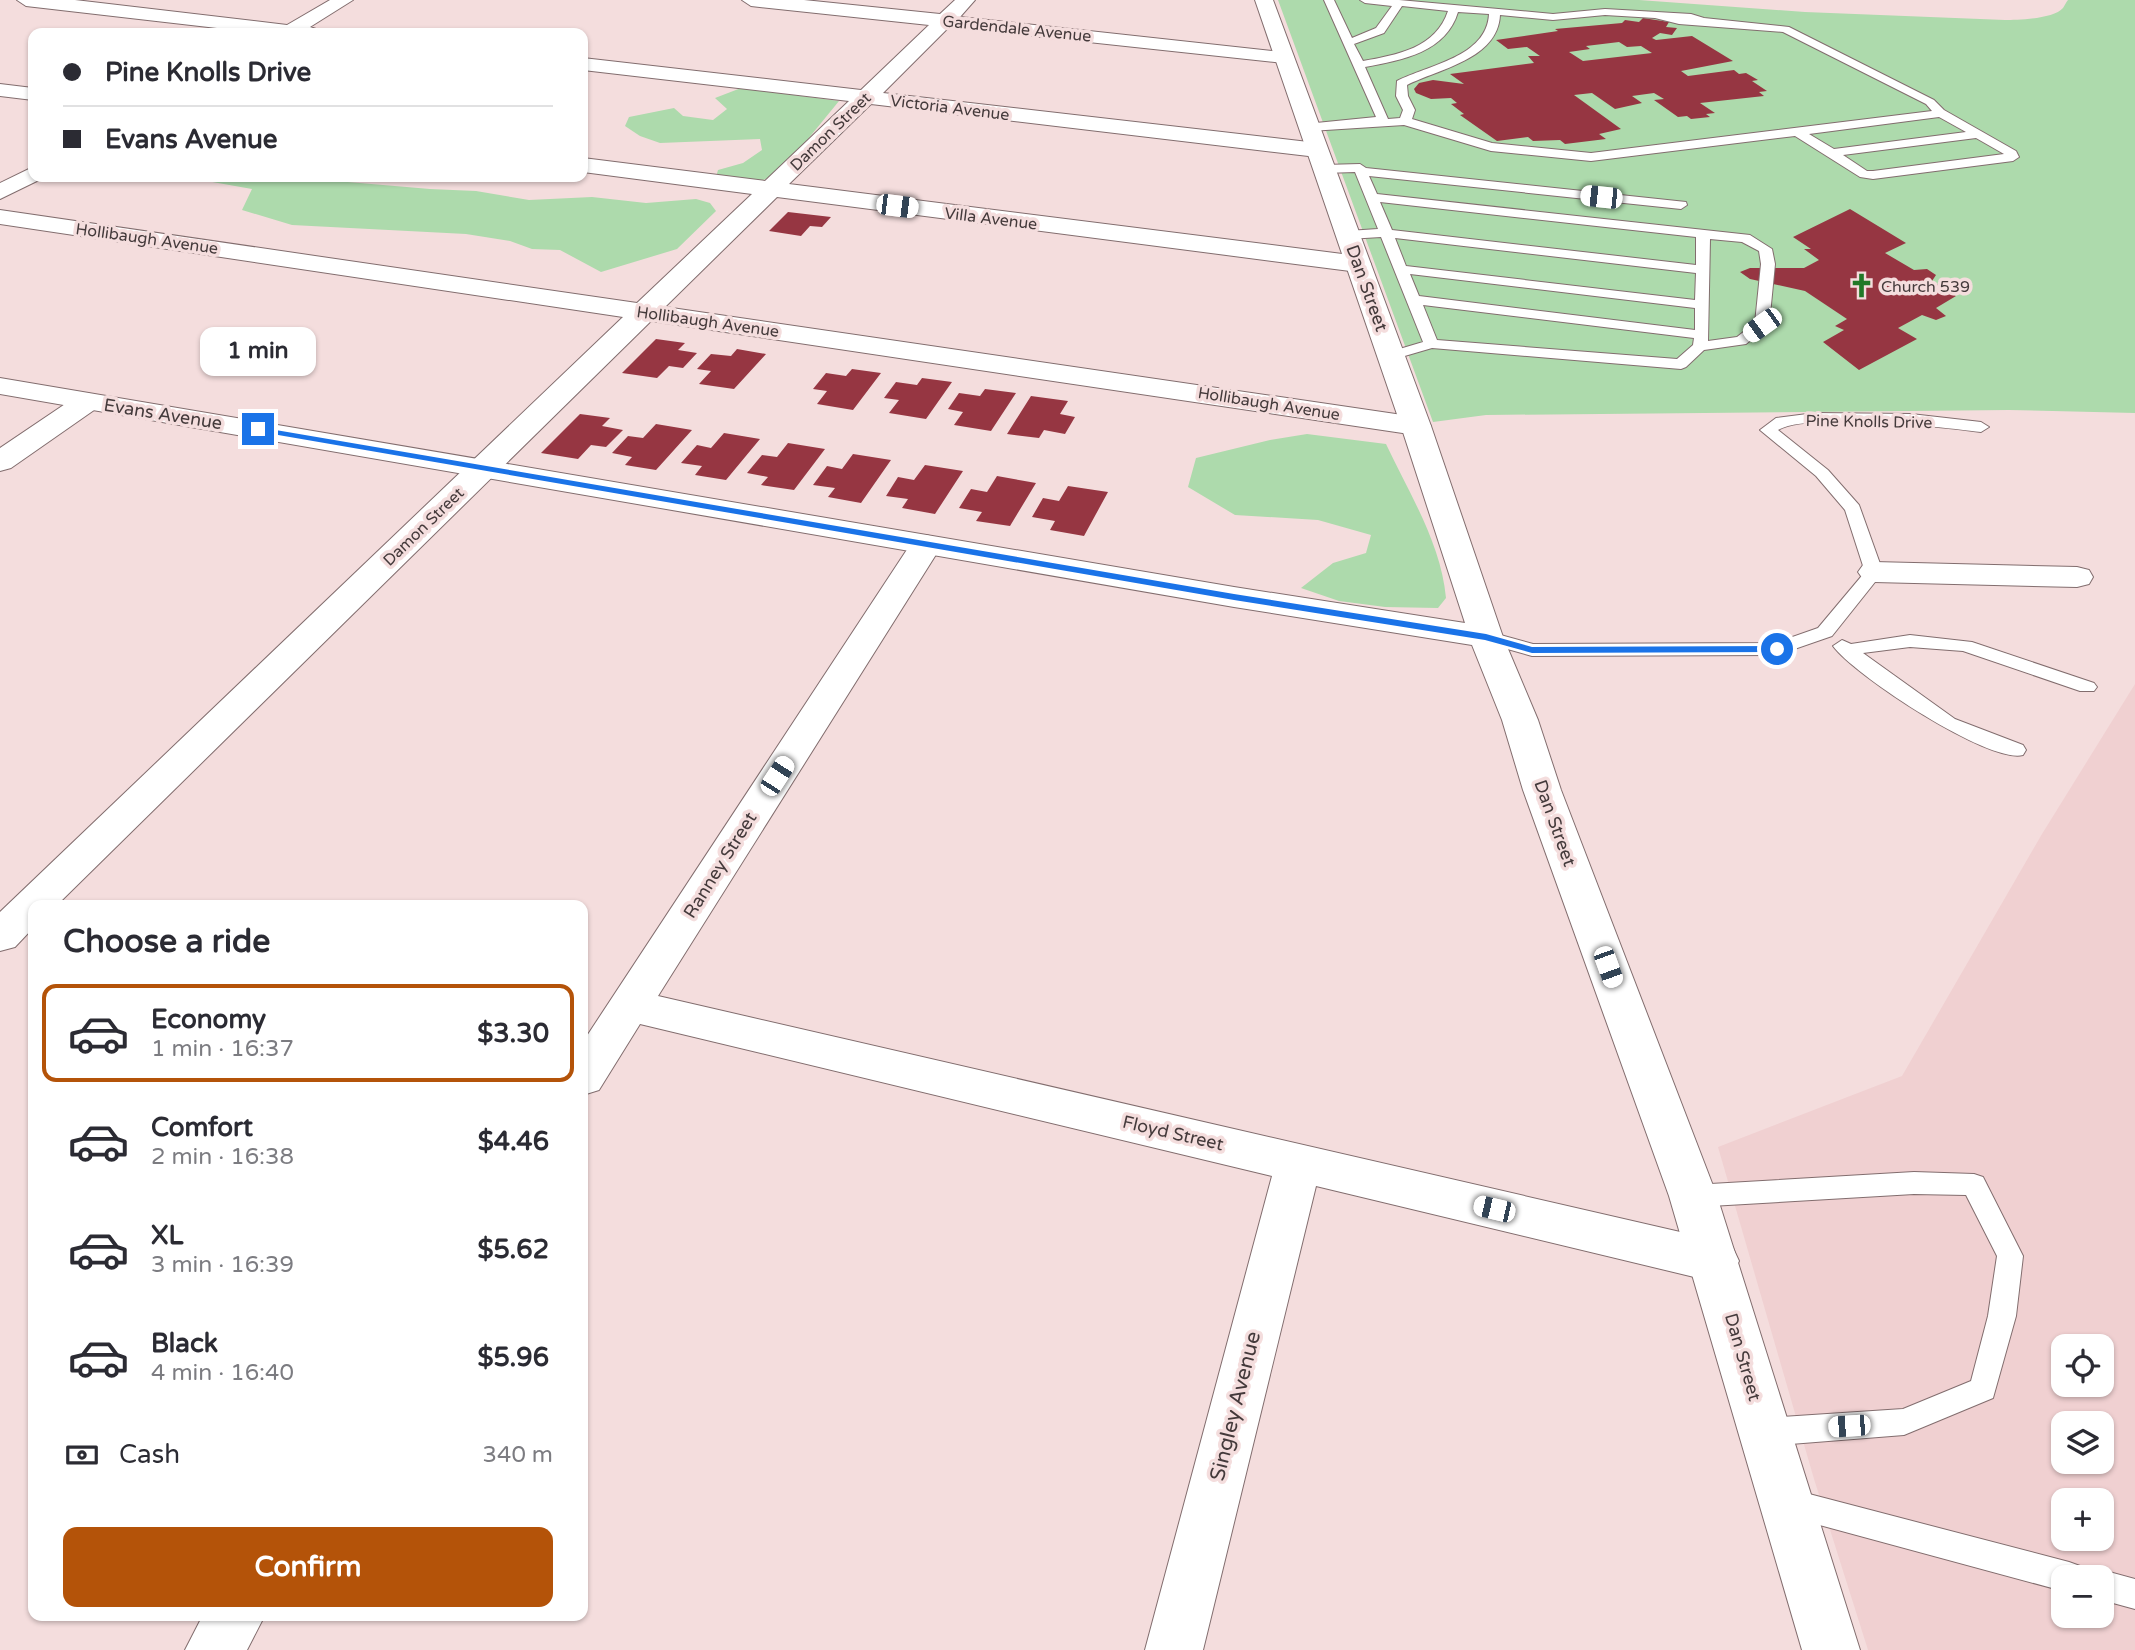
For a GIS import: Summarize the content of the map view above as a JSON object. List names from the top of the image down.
{
  "streets": {
    "street": [
      "Gardendale Avenue",
      "Victoria Avenue",
      "Damon Street",
      "Villa Avenue",
      "Hollibaugh Avenue",
      "Dan Street",
      "Evans Avenue",
      "Ranney Street",
      "Floyd Street",
      "Singley Avenue"
    ],
    "lane": ["Pine Knolls Drive"]
  },
  "crossings": [
    ["Gardendale Avenue", "Damon Street"],
    ["Gardendale Avenue", "Dan Street"],
    ["Victoria Avenue", "Damon Street"],
    ["Victoria Avenue", "Dan Street"],
    ["Damon Street", "Villa Avenue"],
    ["Damon Street", "Hollibaugh Avenue"],
    ["Damon Street", "Evans Avenue"],
    ["Villa Avenue", "Dan Street"],
    ["Hollibaugh Avenue", "Dan Street"],
    ["Dan Street", "Evans Avenue"],
    ["Dan Street", "Floyd Street"],
    ["Evans Avenue", "Ranney Street"],
    ["Ranney Street", "Floyd Street"],
    ["Floyd Street", "Singley Avenue"]
  ],
  "places": {
    "church": ["Church 539"]
  },
  "page": {
    "banner": ["Pine Knolls Drive", "Evans Avenue"],
    "bubble": "1 min",
    "heading": "Choose a ride",
    "list": [
      {
        "name": "Economy",
        "note": "1 min · 16:37",
        "value": "$3.30"
      },
      {
        "name": "Comfort",
        "note": "2 min · 16:38",
        "value": "$4.46"
      },
      {
        "name": "XL",
        "note": "3 min · 16:39",
        "value": "$5.62"
      },
      {
        "name": "Black",
        "note": "4 min · 16:40",
        "value": "$5.96"
      }
    ],
    "map_buttons": ["+", "−"],
    "pay": ["Cash", "340 m"],
    "buttons": "Confirm"
  }
}
